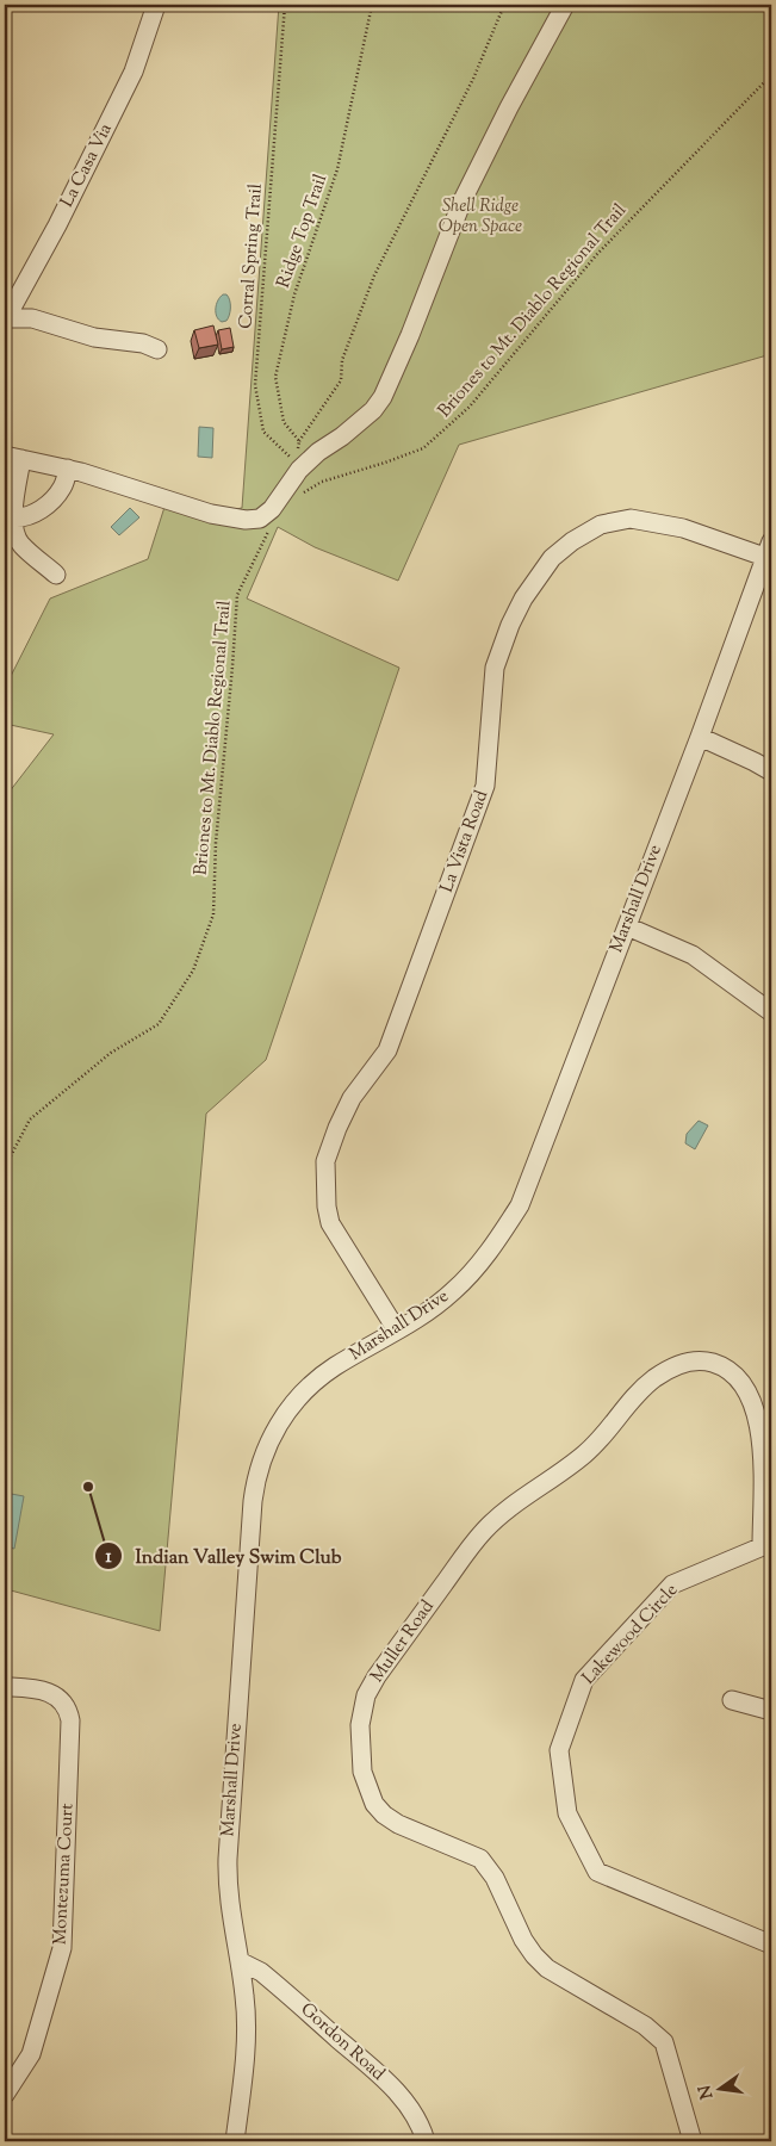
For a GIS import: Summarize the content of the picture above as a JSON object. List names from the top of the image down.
{
  "streets": {
    "street": [
      "La Casa Via",
      "La Vista Road",
      "Marshall Drive",
      "Lakewood Circle",
      "Muller Road",
      "Montezuma Court",
      "Gordon Road"
    ],
    "path": ["Ridge Top Trail", "Corral Spring Trail", "Briones to Mt. Diablo Regional Trail"]
  },
  "crossings": [
    ["Corral Spring Trail", "Briones to Mt. Diablo Regional Trail"],
    ["La Vista Road", "Marshall Drive"],
    ["Marshall Drive", "Gordon Road"],
    ["Lakewood Circle", "Muller Road"]
  ],
  "parks": ["Shell Ridge Open Space"],
  "places": ["Indian Valley Swim Club"],
  "north": "left"
}
